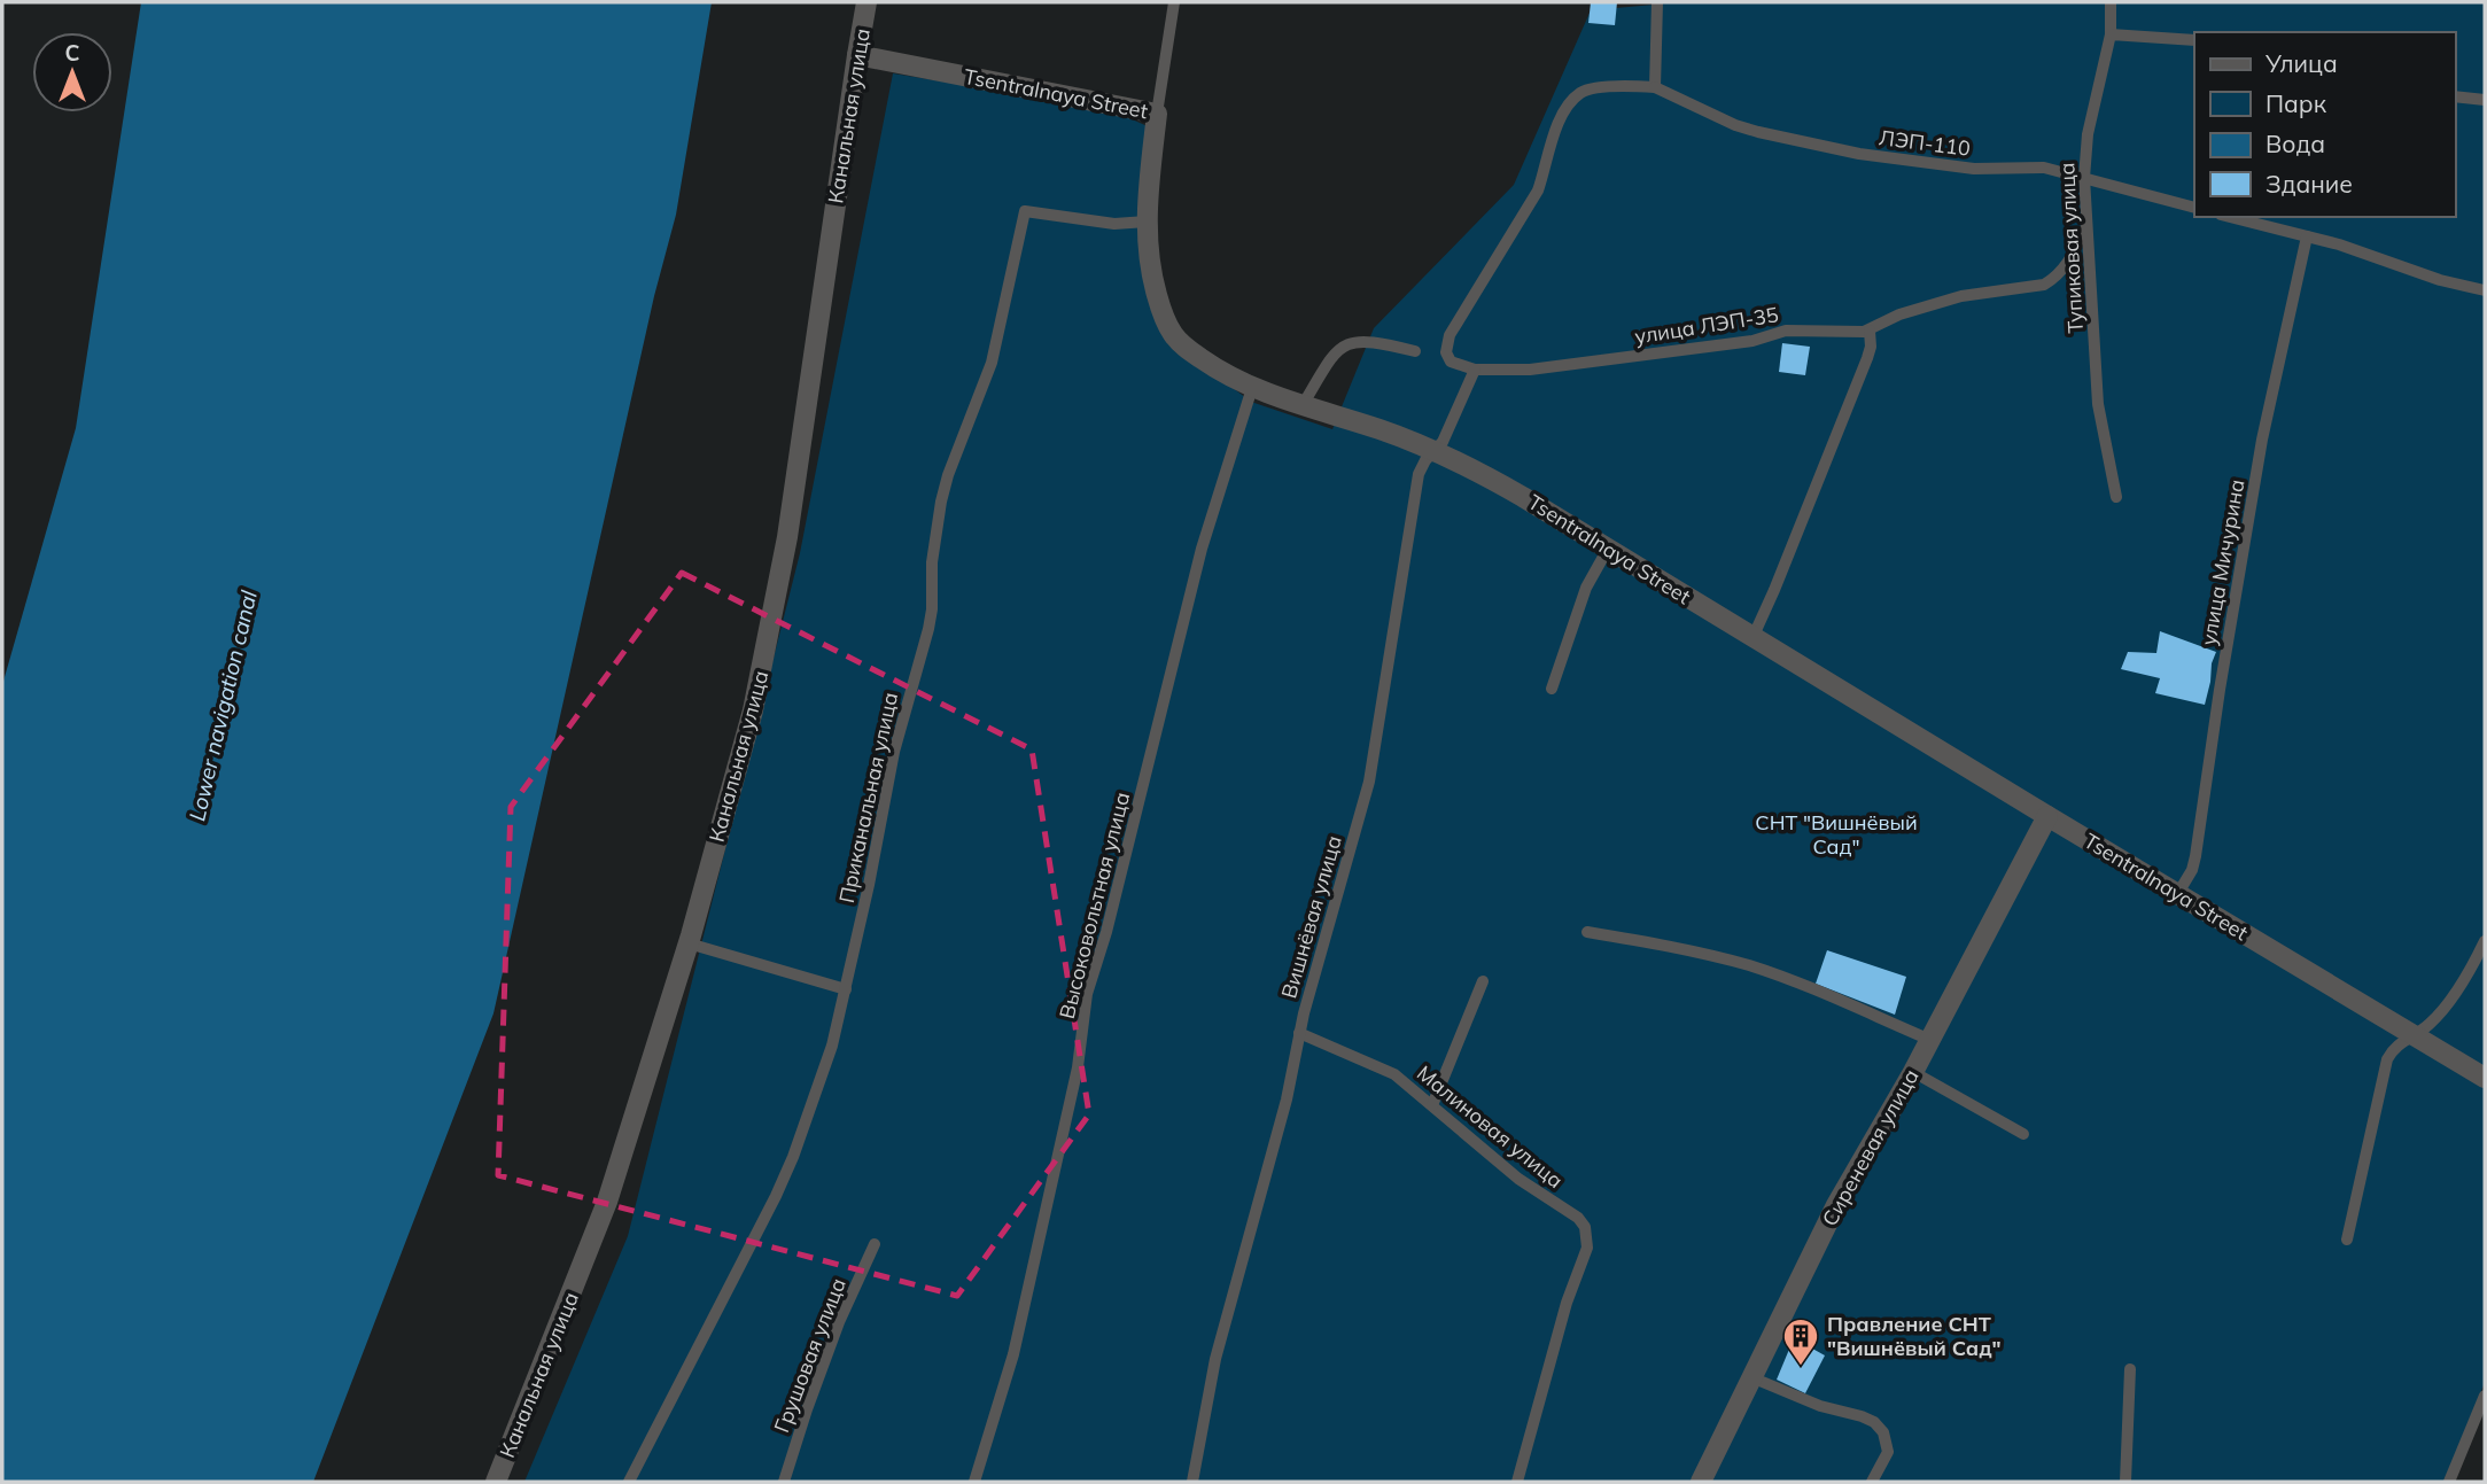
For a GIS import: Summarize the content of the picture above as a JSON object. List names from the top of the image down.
{
  "streets": {
    "street": ["Tsentralnaya Street", "Канальная улица", "Сиреневая улица"],
    "lane": [
      "ЛЭП-110",
      "Тупиковая улица",
      "улица ЛЭП-35",
      "улица Мичурина",
      "Приканальная улица",
      "Высоковольтная улица",
      "Вишнёвая улица",
      "Малиновая улица",
      "Грушовая улица"
    ]
  },
  "crossings": [
    ["Tsentralnaya Street", "Канальная улица"],
    ["Tsentralnaya Street", "улица Мичурина"],
    ["Tsentralnaya Street", "Приканальная улица"],
    ["Tsentralnaya Street", "Высоковольтная улица"],
    ["Tsentralnaya Street", "Вишнёвая улица"],
    ["Tsentralnaya Street", "Сиреневая улица"],
    ["ЛЭП-110", "Тупиковая улица"],
    ["Тупиковая улица", "улица ЛЭП-35"],
    ["улица ЛЭП-35", "Вишнёвая улица"],
    ["Вишнёвая улица", "Малиновая улица"]
  ],
  "water": ["Lower navigation canal"],
  "parks": ["СНТ \"Вишнёвый Сад\""],
  "places": {
    "building": ["Правление СНТ \"Вишнёвый Сад\""]
  },
  "legend": [
    "Улица",
    "Парк",
    "Вода",
    "Здание"
  ],
  "north": "top"
}
